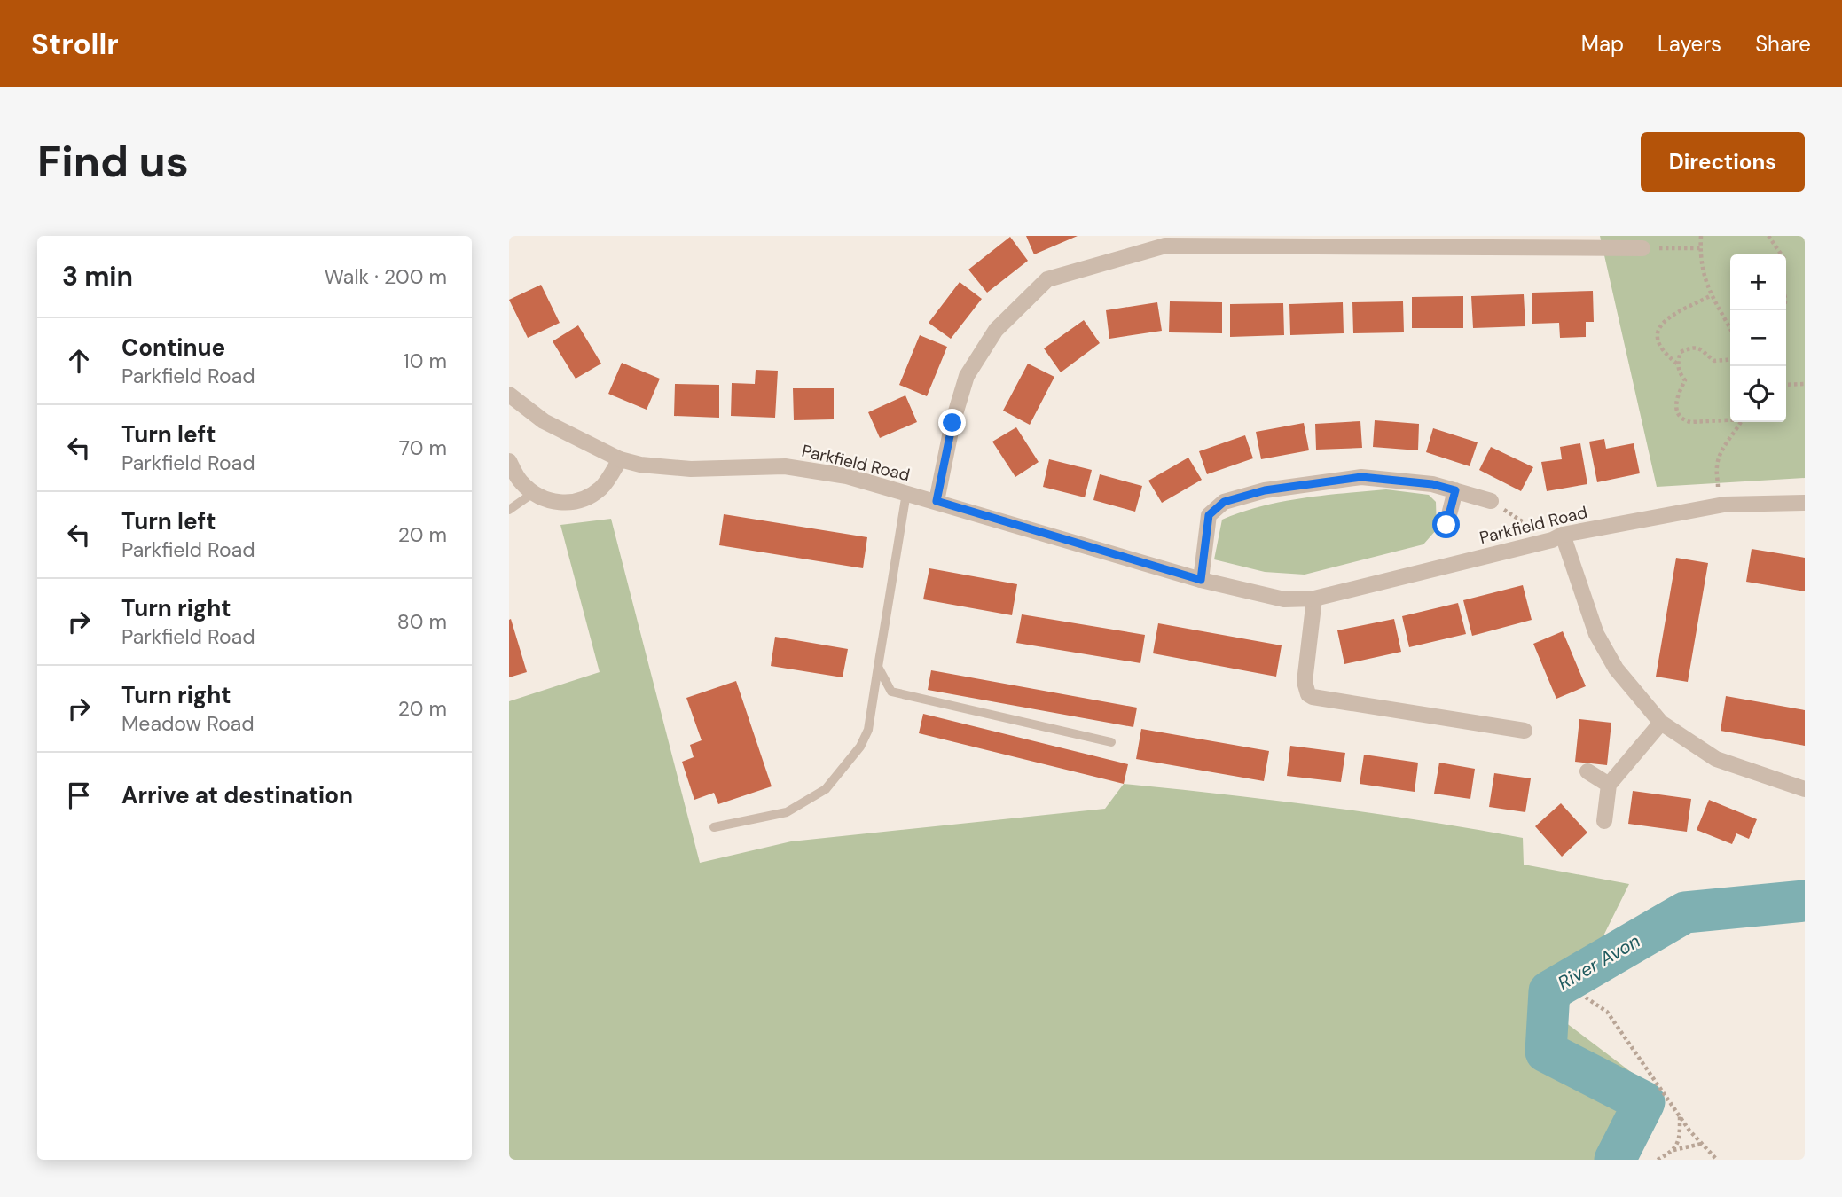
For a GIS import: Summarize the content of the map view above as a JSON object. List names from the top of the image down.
{
  "streets": {
    "street": ["Parkfield Road"]
  },
  "water": ["River Avon"],
  "page": {
    "header": "Strollr",
    "nav": ["Map", "Layers", "Share"],
    "buttons": "Directions",
    "title": "Find us",
    "heading": ["3 min", "Walk · 200 m"],
    "map_buttons": ["+", "−"],
    "list": [
      ["Continue", "Parkfield Road", "10 m"],
      ["Turn left", "Parkfield Road", "70 m"],
      ["Turn left", "Parkfield Road", "20 m"],
      ["Turn right", "Parkfield Road", "80 m"],
      ["Turn right", "Meadow Road", "20 m"],
      "Arrive at destination"
    ]
  }
}
